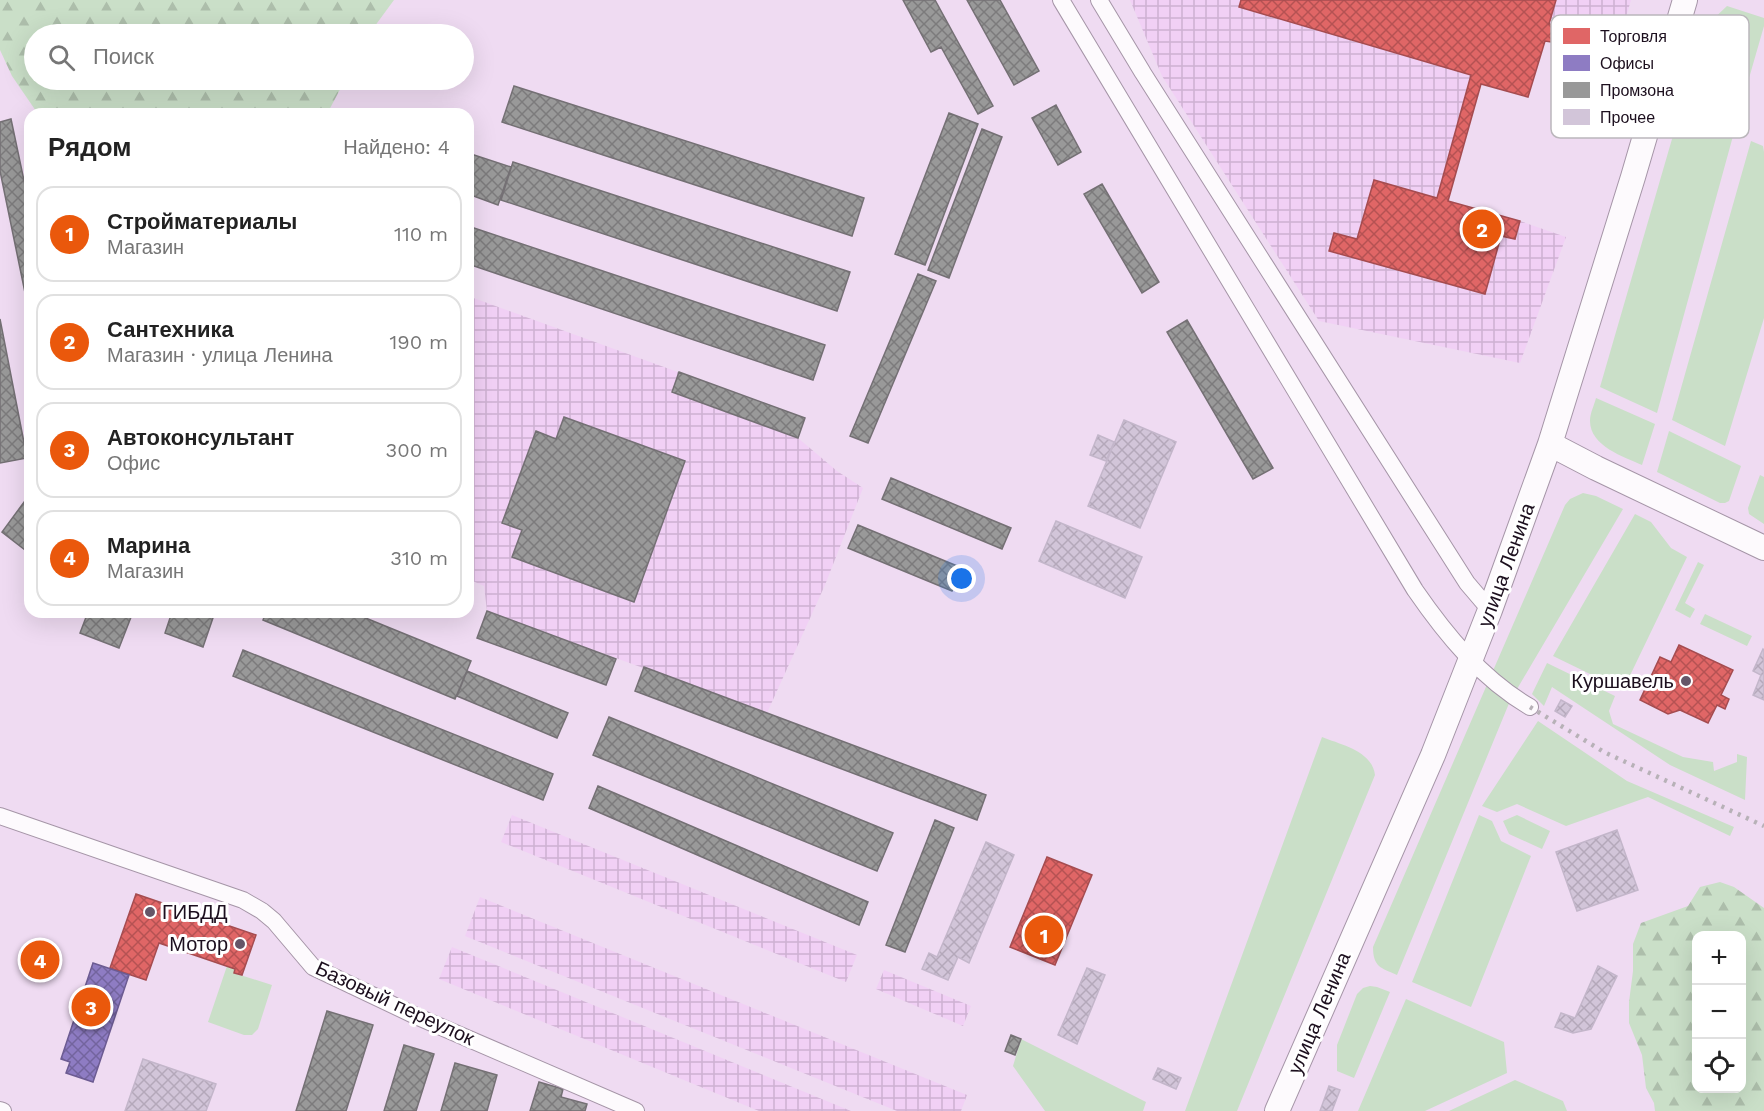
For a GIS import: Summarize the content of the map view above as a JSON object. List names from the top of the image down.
{
  "streets": {
    "main road": ["улица Ленина"],
    "street": ["Базовый переулок"]
  },
  "places": ["Куршавель", "ГИБДД", "Мотор"],
  "legend": [
    "Торговля",
    "Офисы",
    "Промзона",
    "Прочее"
  ],
  "page": {
    "search": "Поиск",
    "heading": ["Рядом", "Найдено: 4"],
    "list": [
      {
        "mark": "1",
        "name": "Стройматериалы",
        "note": "Магазин",
        "value": "110 m"
      },
      {
        "mark": "2",
        "name": "Сантехника",
        "note": "Магазин · улица Ленина",
        "value": "190 m"
      },
      {
        "mark": "3",
        "name": "Автоконсультант",
        "note": "Офис",
        "value": "300 m"
      },
      {
        "mark": "4",
        "name": "Марина",
        "note": "Магазин",
        "value": "310 m"
      }
    ],
    "pins": [
      "2",
      "1",
      "4",
      "3"
    ],
    "map_buttons": ["+", "−"]
  }
}
